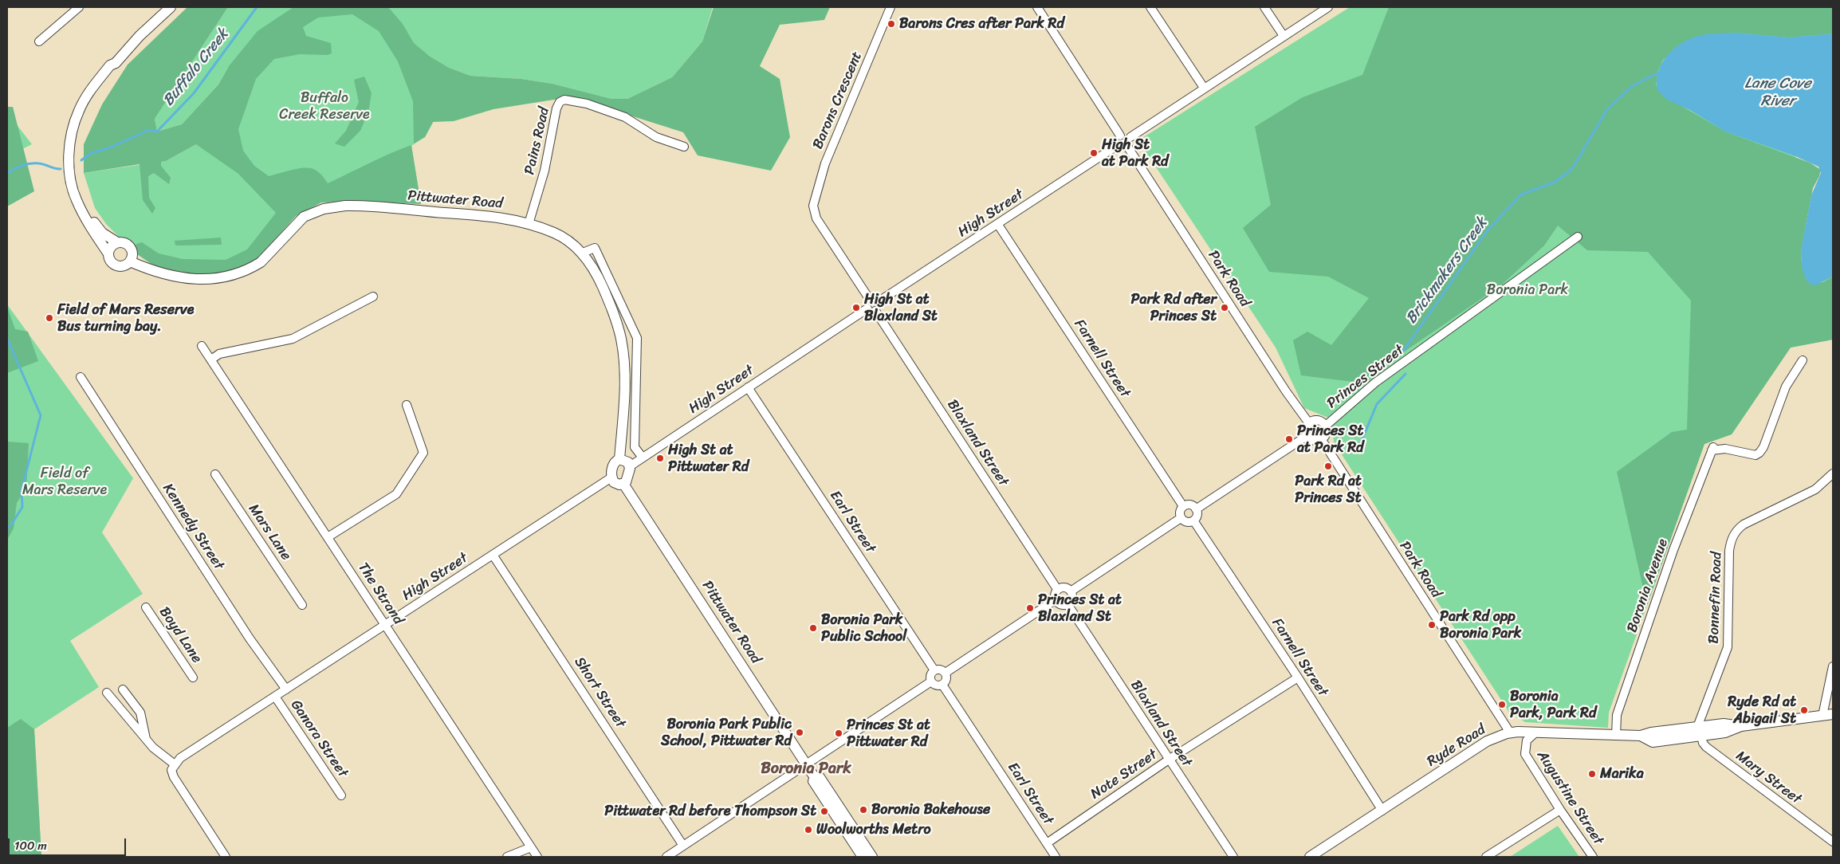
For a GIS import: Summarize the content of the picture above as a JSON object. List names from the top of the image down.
{
  "streets": {
    "main road": ["Pittwater Road", "Ryde Road"],
    "street": [
      "Barons Crescent",
      "Pains Road",
      "High Street",
      "Park Road",
      "Farnell Street",
      "Princes Street",
      "Blaxland Street",
      "Earl Street",
      "Kennedy Street",
      "Mars Lane",
      "Boronia Avenue",
      "The Strand",
      "Bonnefin Road",
      "Boyd Lane",
      "Short Street",
      "Ganora Street",
      "Note Street",
      "Mary Street",
      "Augustine Street"
    ]
  },
  "crossings": [
    ["Barons Crescent", "High Street"],
    ["Pains Road", "Pittwater Road"],
    ["Pittwater Road", "High Street"],
    ["High Street", "Park Road"],
    ["High Street", "Farnell Street"],
    ["High Street", "Blaxland Street"],
    ["High Street", "Earl Street"],
    ["High Street", "Kennedy Street"],
    ["High Street", "The Strand"],
    ["High Street", "Short Street"],
    ["High Street", "Ganora Street"],
    ["Park Road", "Princes Street"],
    ["Park Road", "Ryde Road"],
    ["Farnell Street", "Ryde Road"],
    ["Farnell Street", "Note Street"],
    ["Blaxland Street", "Note Street"],
    ["Earl Street", "Note Street"],
    ["Boronia Avenue", "Ryde Road"],
    ["Bonnefin Road", "Ryde Road"],
    ["Bonnefin Road", "Mary Street"],
    ["Ryde Road", "Mary Street"],
    ["Ryde Road", "Augustine Street"]
  ],
  "districts": ["Boronia Park"],
  "water": ["Buffalo Creek", "Lane Cove River", "Brickmakers Creek"],
  "parks": ["Buffalo Creek Reserve", "Boronia Park", "Field of Mars Reserve"],
  "places": [
    "Barons Cres after Park Rd",
    "High St at Park Rd",
    "High St at Blaxland St",
    "Park Rd after Princes St",
    "Field of Mars Reserve Bus turning bay.",
    "Princes St at Park Rd",
    "High St at Pittwater Rd",
    "Park Rd at Princes St",
    "Princes St at Blaxland St",
    "Park Rd opp Boronia Park",
    "Boronia Park Public School",
    "Boronia Park, Park Rd",
    "Ryde Rd at Abigail St",
    "Boronia Park Public School, Pittwater Rd",
    "Princes St at Pittwater Rd",
    "Marika",
    "Boronia Bakehouse",
    "Pittwater Rd before Thompson St",
    "Woolworths Metro"
  ],
  "scale_bar": "100 m"
}
